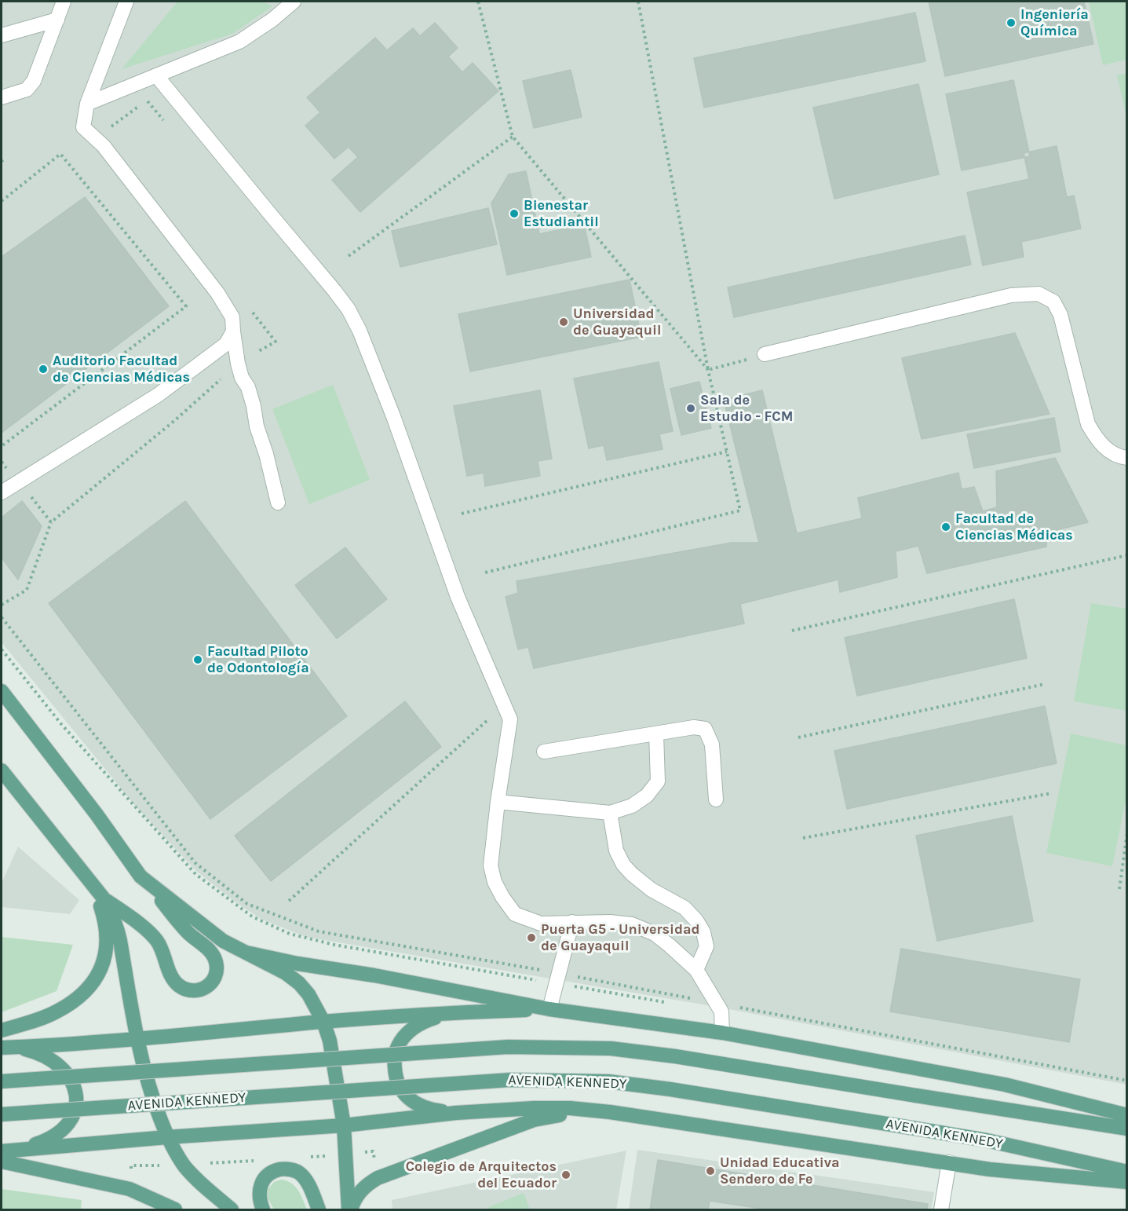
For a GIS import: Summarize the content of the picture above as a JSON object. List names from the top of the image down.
{
  "streets": {
    "main road": ["AVENIDA KENNEDY"]
  },
  "places": [
    "Ingeniería Química",
    "Bienestar Estudiantil",
    "Universidad de Guayaquil",
    "Auditorio Facultad de Ciencias Médicas",
    "Sala de Estudio - FCM",
    "Facultad de Ciencias Médicas",
    "Facultad Piloto de Odontología",
    "Puerta G5 - Universidad de Guayaquil",
    "Unidad Educativa Sendero de Fe",
    "Colegio de Arquitectos del Ecuador"
  ]
}
